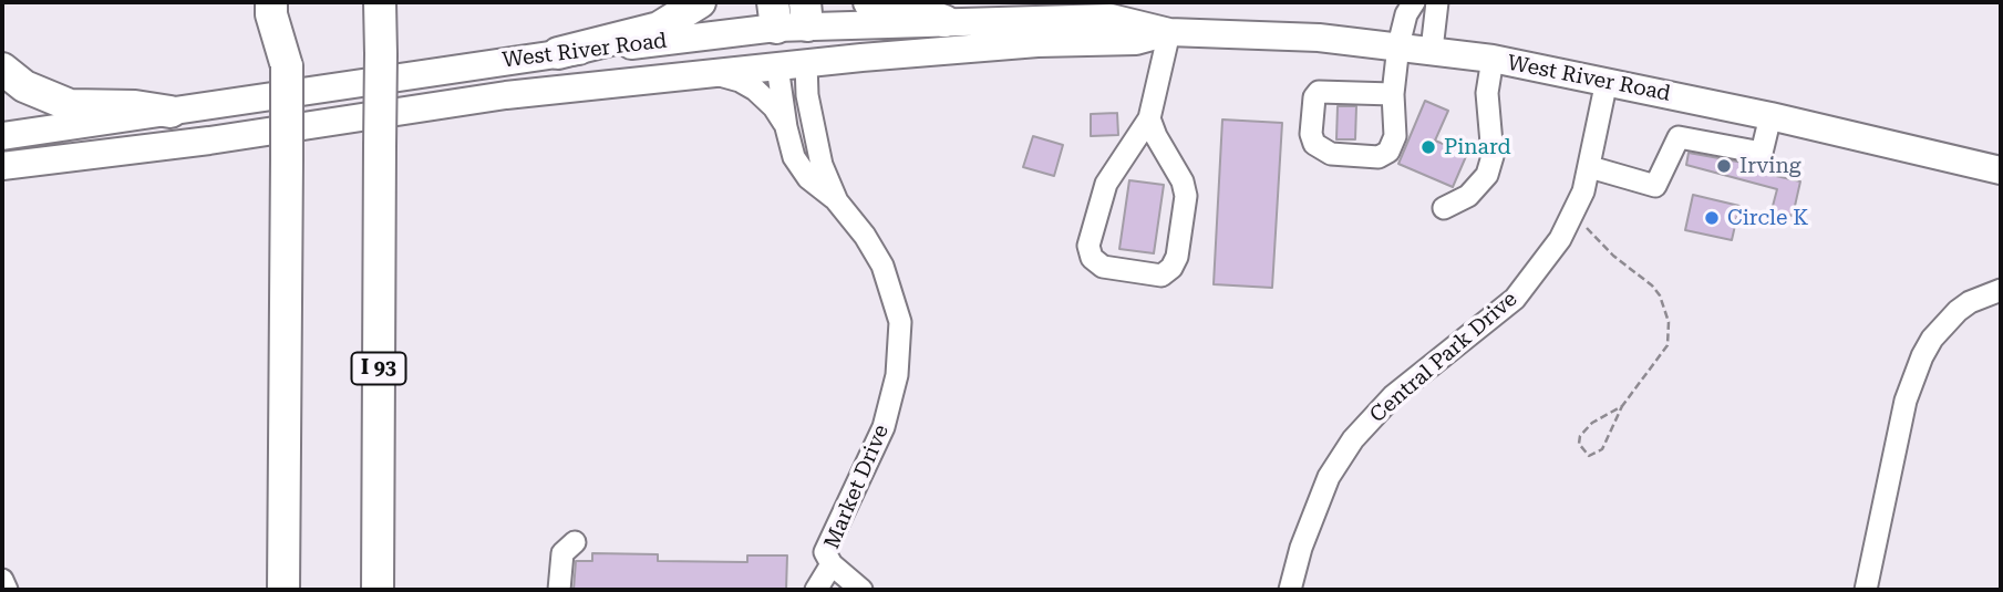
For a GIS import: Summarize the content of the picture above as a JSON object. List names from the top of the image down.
{
  "streets": {
    "highway": ["I 93"],
    "main road": ["West River Road"],
    "street": ["Central Park Drive", "Market Drive"]
  },
  "crossings": [
    ["West River Road", "Central Park Drive"],
    ["West River Road", "Market Drive"]
  ],
  "places": ["Pinard", "Irving", "Circle K"]
}
